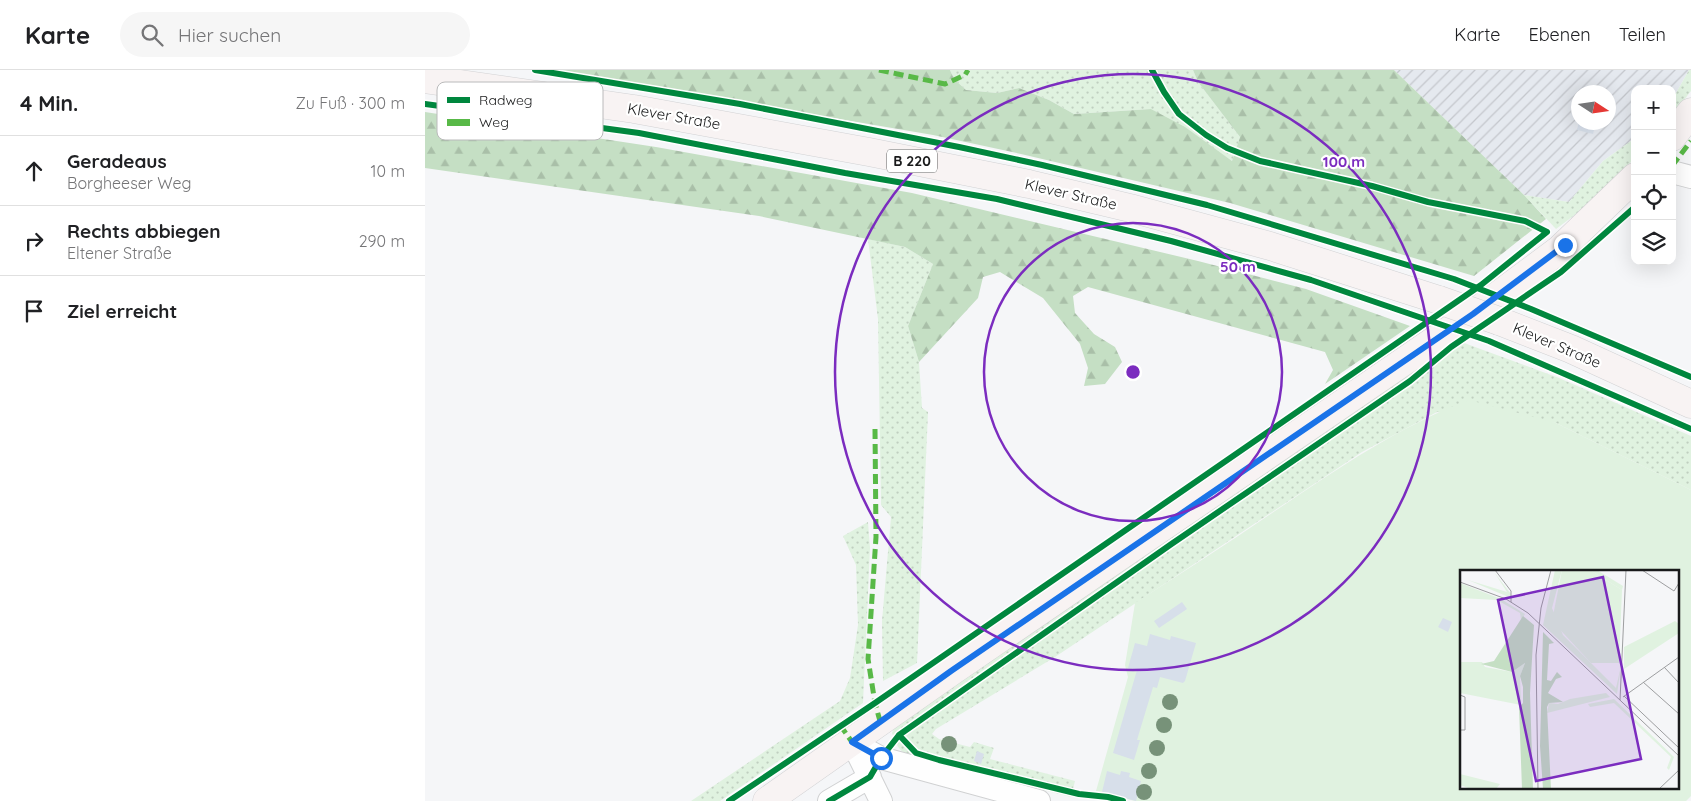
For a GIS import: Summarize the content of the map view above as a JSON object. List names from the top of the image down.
{
  "streets": {
    "main road": ["Klever Straße", "B 220"]
  },
  "legend": ["Radweg", "Weg"],
  "north": "right",
  "page": {
    "header": "Karte",
    "search": "Hier suchen",
    "nav": ["Karte", "Ebenen", "Teilen"],
    "heading": ["4 Min.", "Zu Fuß · 300 m"],
    "map_buttons": ["+", "−"],
    "list": [
      ["Geradeaus", "Borgheeser Weg", "10 m"],
      ["Rechts abbiegen", "Eltener Straße", "290 m"],
      "Ziel erreicht"
    ]
  },
  "rings": ["100 m", "50 m"]
}
